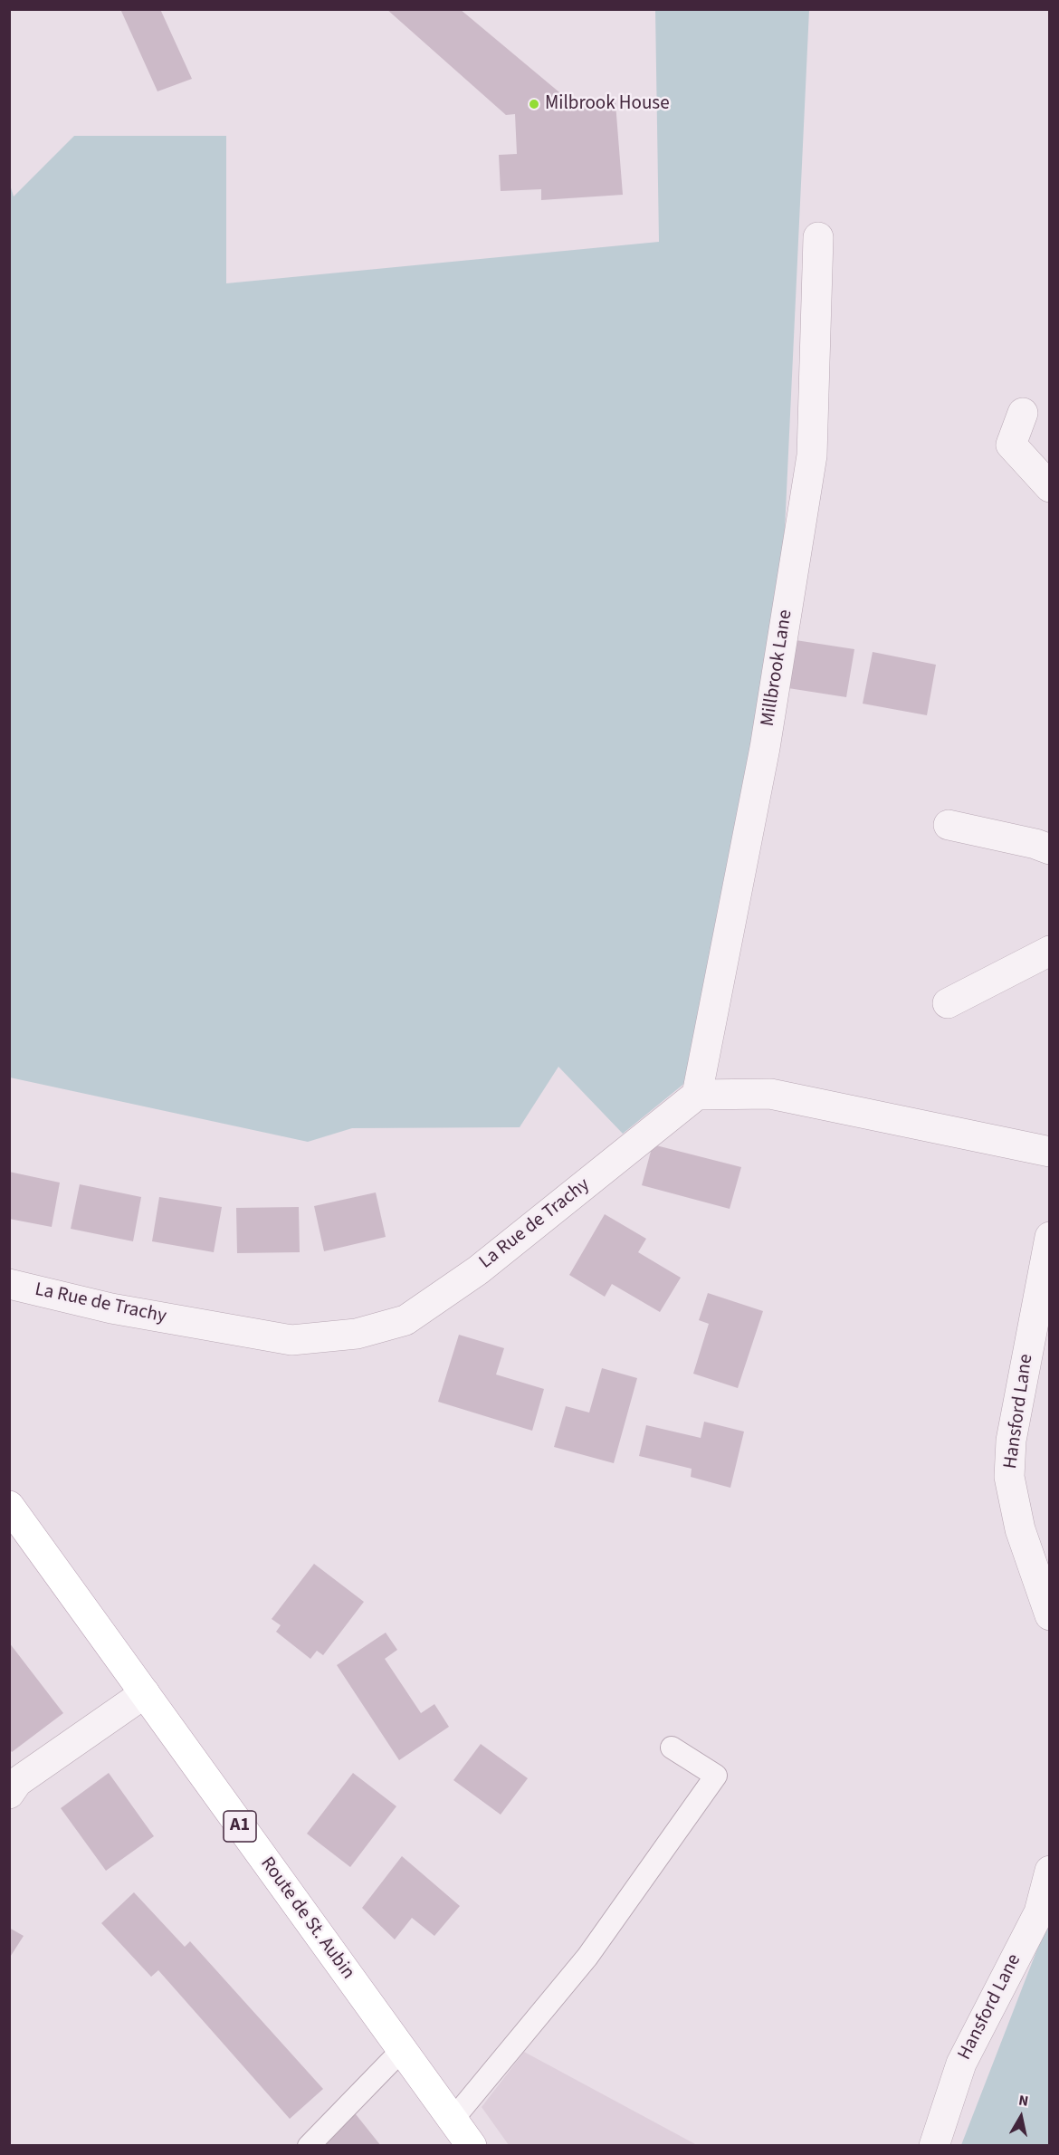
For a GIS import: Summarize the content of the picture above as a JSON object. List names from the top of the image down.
{
  "streets": {
    "main road": ["A1", "Route de St. Aubin"],
    "street": ["Millbrook Lane", "La Rue de Trachy", "Hansford Lane"]
  },
  "crossings": [
    ["Millbrook Lane", "La Rue de Trachy"]
  ],
  "places": ["Milbrook House"],
  "north": "top"
}
